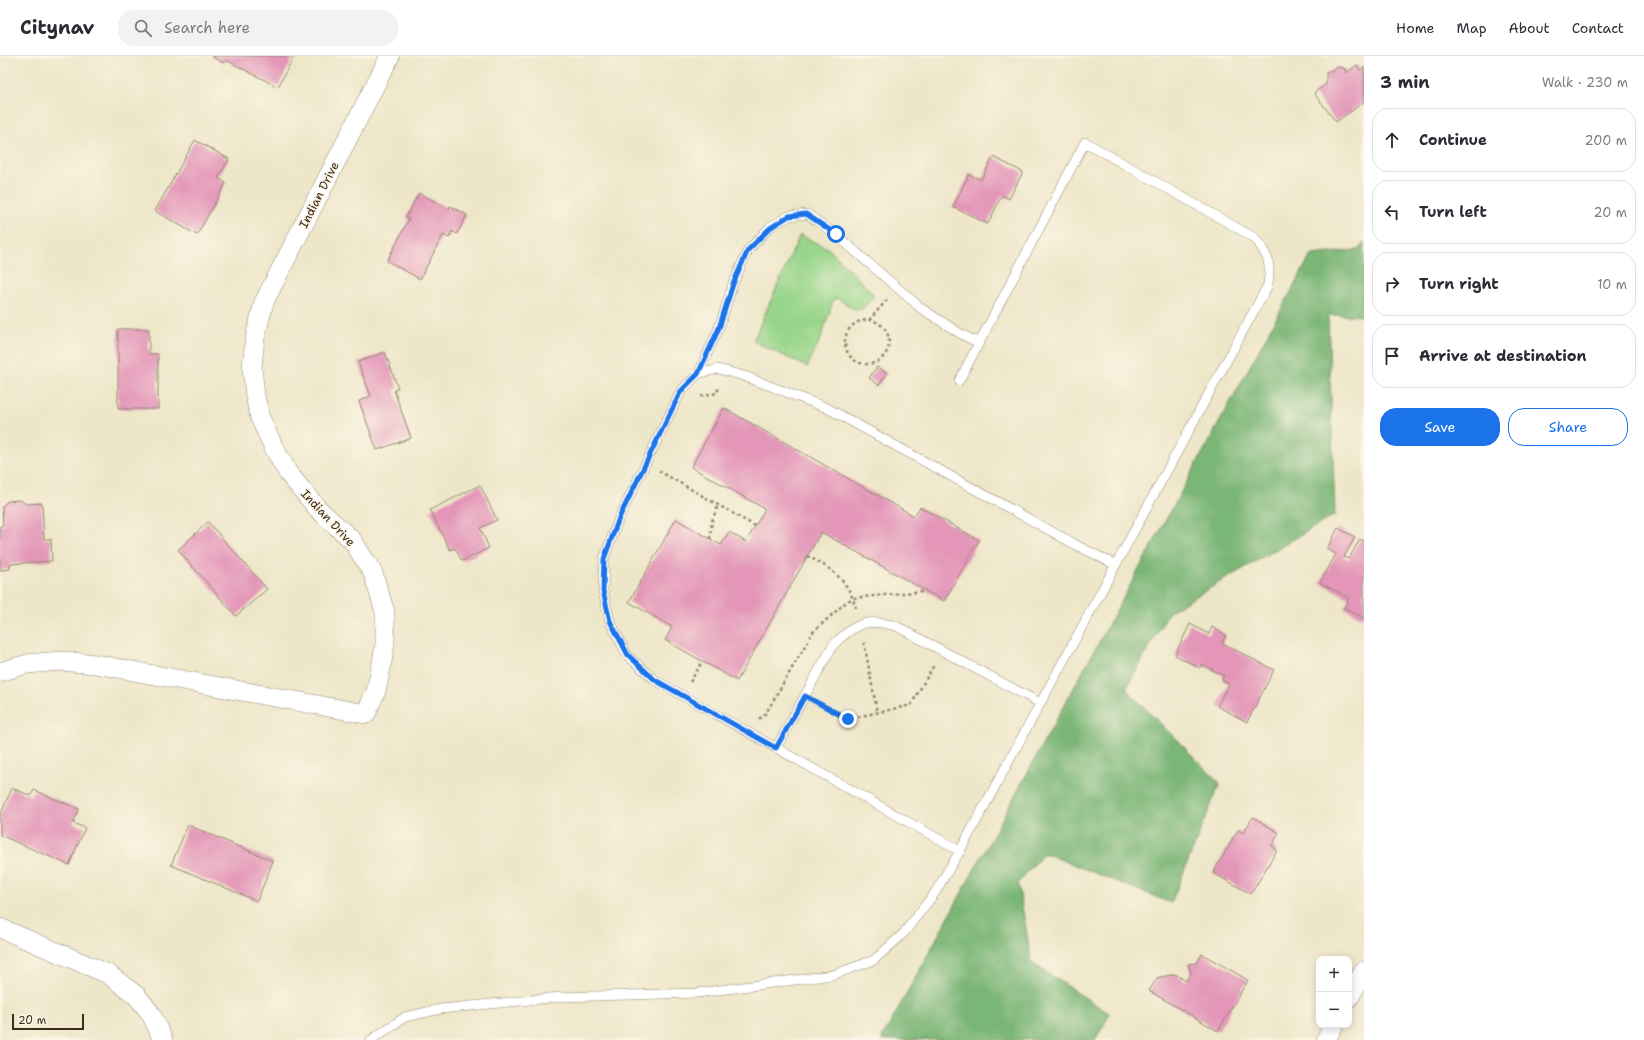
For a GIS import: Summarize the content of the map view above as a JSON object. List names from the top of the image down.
{
  "streets": {
    "street": ["Indian Drive"]
  },
  "scale_bar": "20 m",
  "page": {
    "header": "Citynav",
    "search": "Search here",
    "nav": [
      "Home",
      "Map",
      "About",
      "Contact"
    ],
    "heading": ["3 min", "Walk · 230 m"],
    "list": [
      ["Continue", "200 m"],
      ["Turn left", "20 m"],
      ["Turn right", "10 m"],
      "Arrive at destination"
    ],
    "buttons": ["Save", "Share"],
    "map_buttons": ["+", "−"],
    "scale": "20 m"
  }
}
